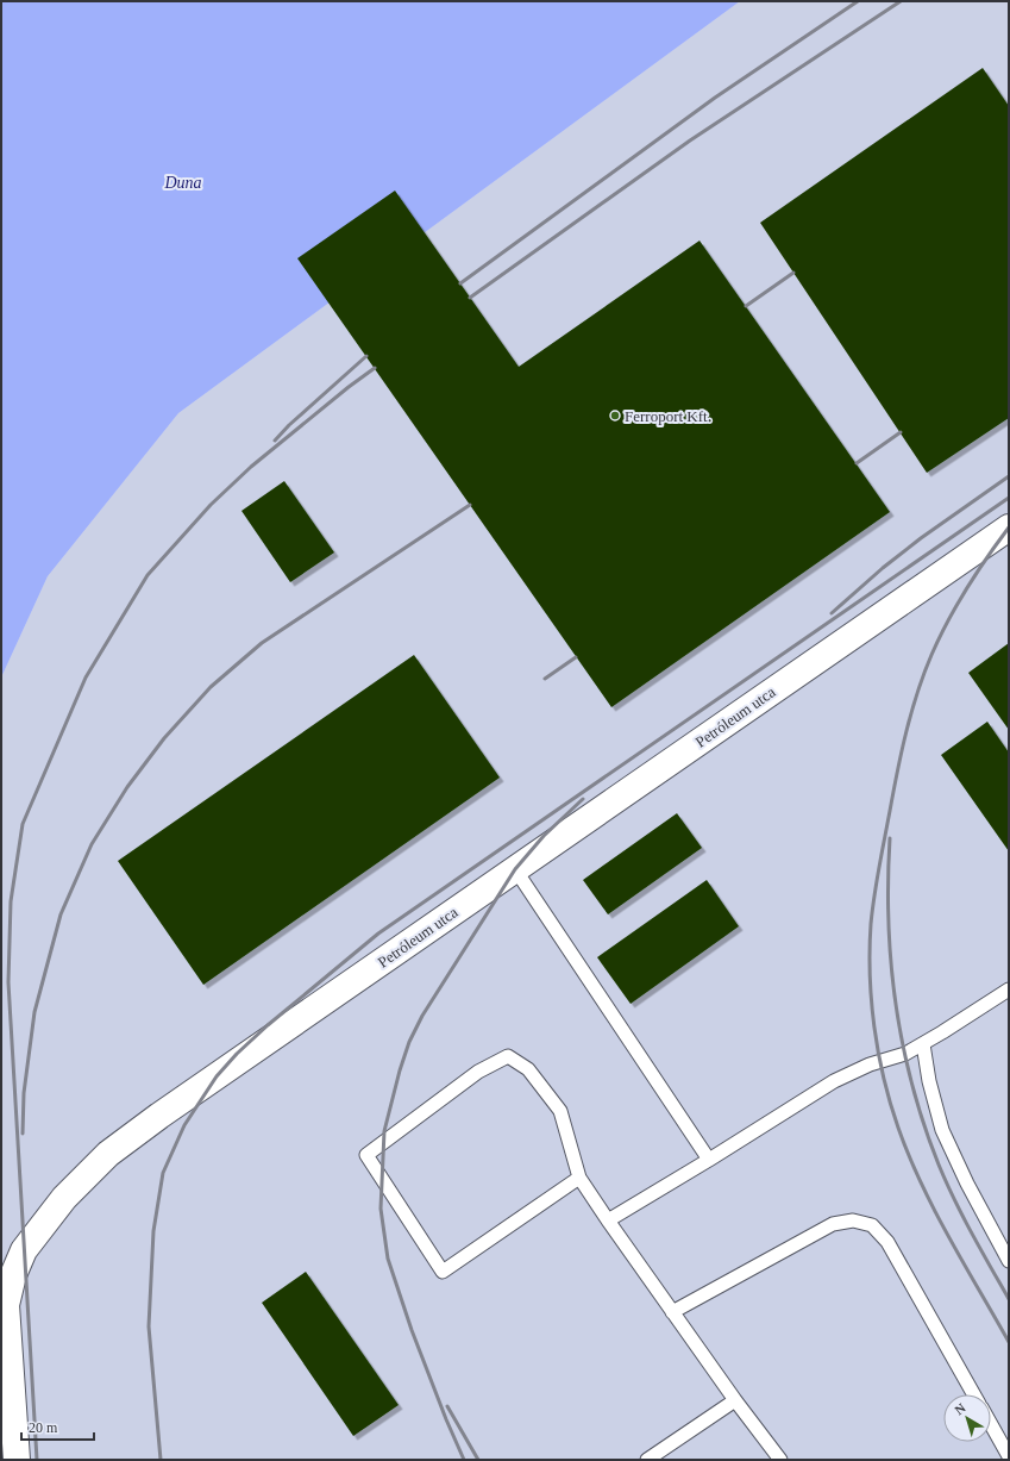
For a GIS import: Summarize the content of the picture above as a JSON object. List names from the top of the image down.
{
  "streets": {
    "street": ["Petróleum utca"]
  },
  "water": ["Duna"],
  "places": ["Ferroport Kft."],
  "scale_bar": "20 m",
  "north": "top left"
}
